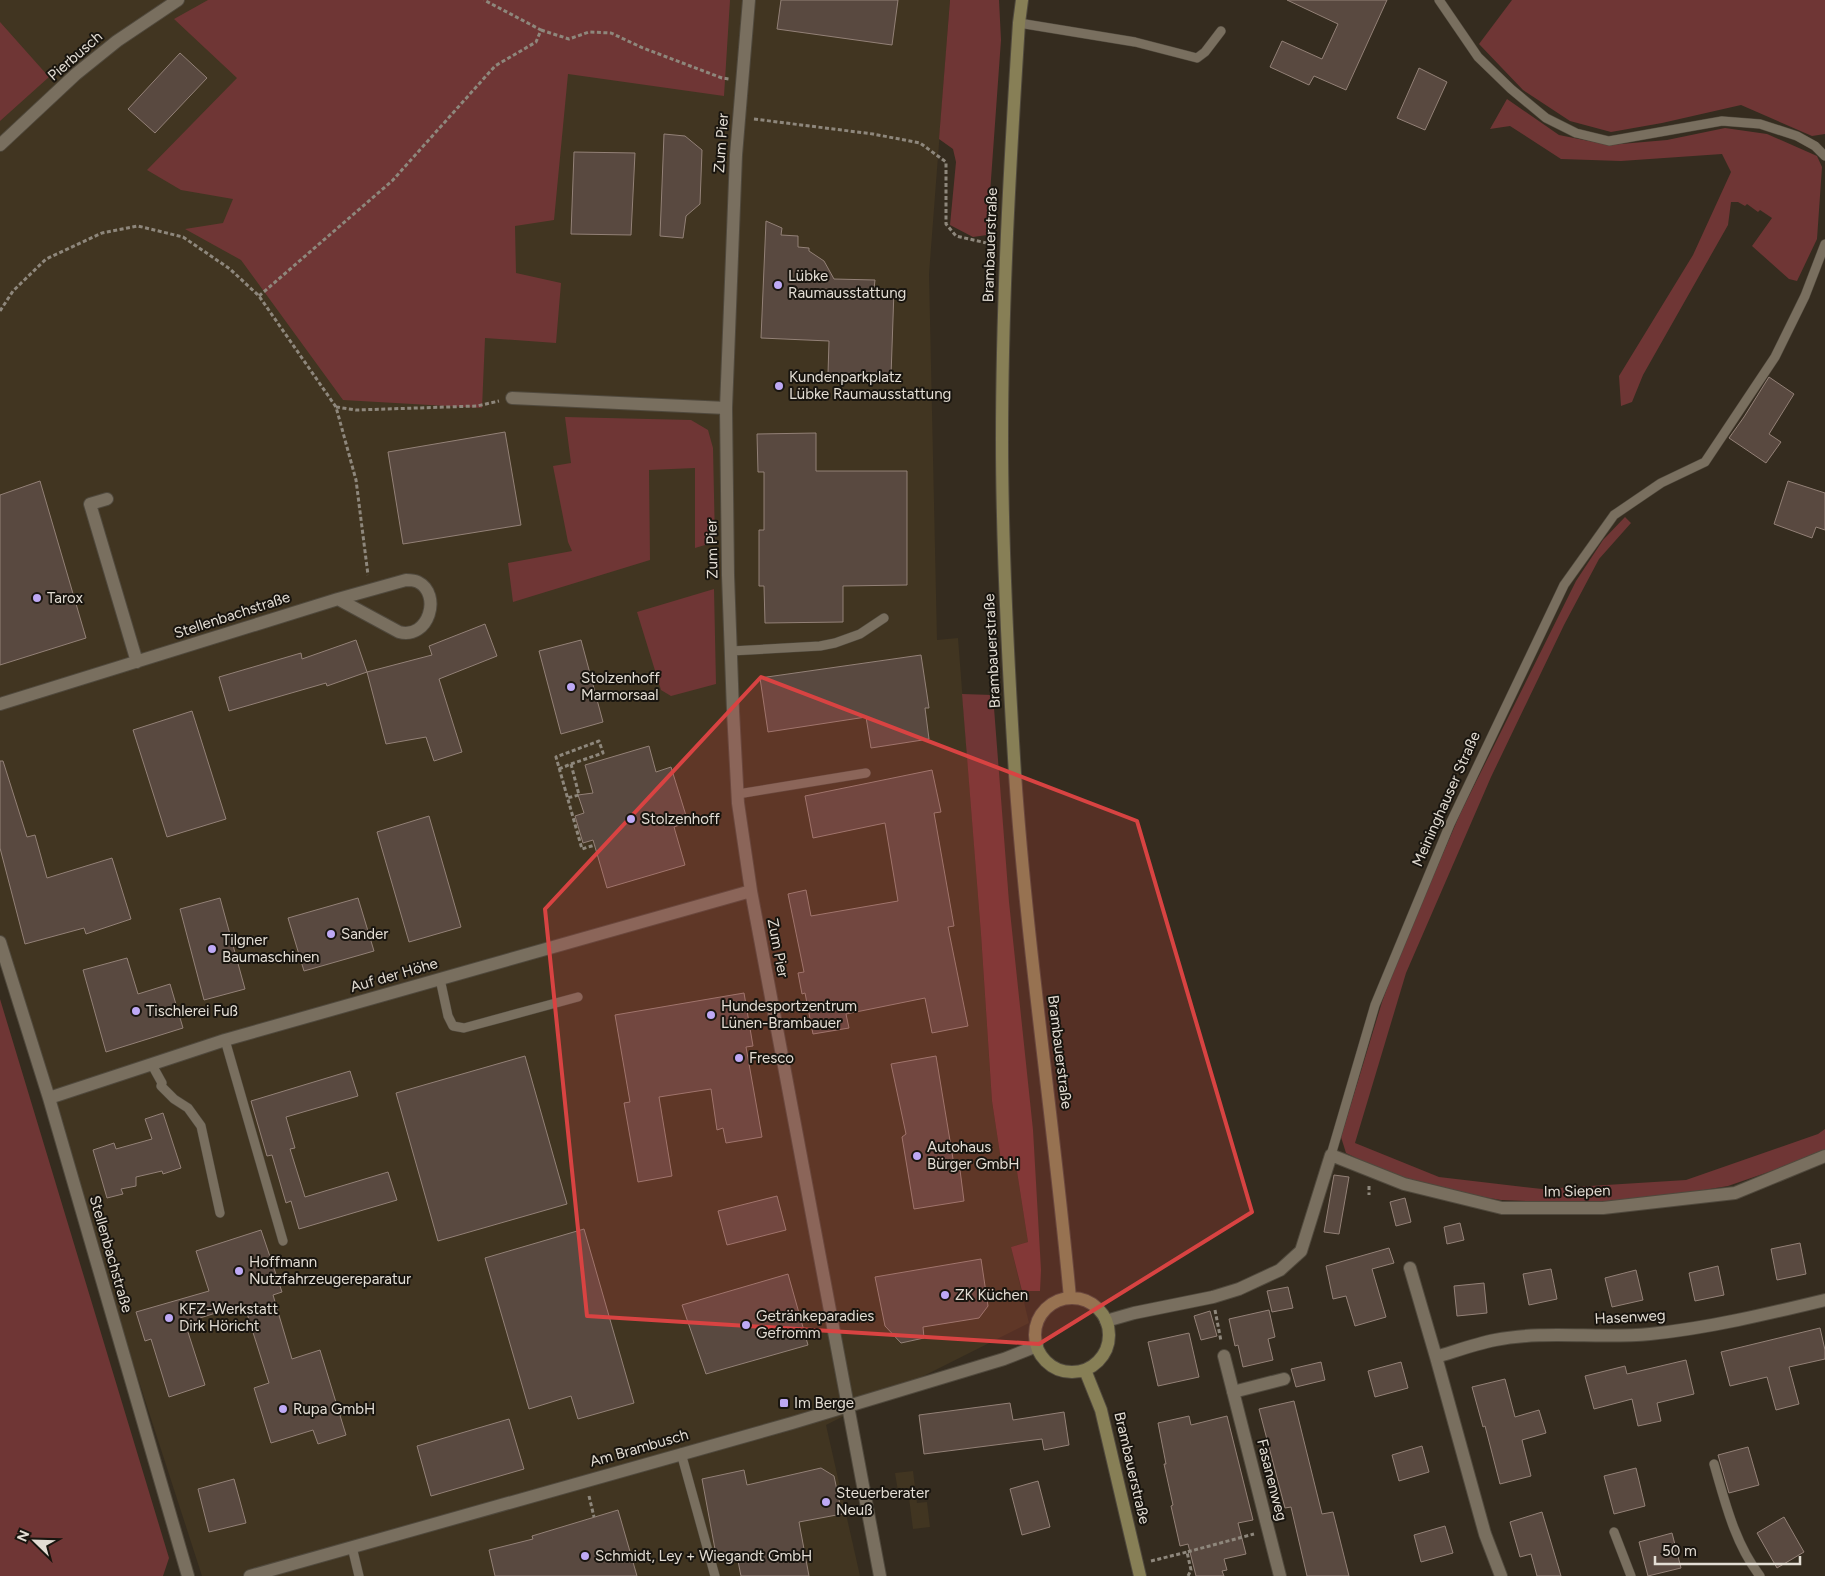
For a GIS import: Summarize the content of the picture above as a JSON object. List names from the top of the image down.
{
  "streets": {
    "main road": ["Brambauerstraße"],
    "street": [
      "Pierbusch",
      "Zum Pier",
      "Stellenbachstraße",
      "Meininghauser Straße",
      "Auf der Höhe",
      "Im Siepen",
      "Hasenweg",
      "Am Brambusch",
      "Fasanenweg"
    ]
  },
  "crossings": [
    ["Zum Pier", "Auf der Höhe"],
    ["Zum Pier", "Am Brambusch"],
    ["Brambauerstraße", "Meininghauser Straße"],
    ["Brambauerstraße", "Am Brambusch"],
    ["Stellenbachstraße", "Auf der Höhe"],
    ["Meininghauser Straße", "Im Siepen"],
    ["Meininghauser Straße", "Am Brambusch"]
  ],
  "places": {
    "other": [
      "Lübke Raumausstattung",
      "Kundenparkplatz Lübke Raumausstattung",
      "Tarox",
      "Stolzenhoff Marmorsaal",
      "Stolzenhoff",
      "Sander",
      "Tilgner Baumaschinen",
      "Tischlerei Fuß",
      "Hundesportzentrum Lünen-Brambauer",
      "Fresco",
      "Autohaus Bürger GmbH",
      "Hoffmann Nutzfahrzeugereparatur",
      "ZK Küchen",
      "KFZ-Werkstatt Dirk Höricht",
      "Getränkeparadies Gefromm",
      "Rupa GmbH",
      "Steuerberater Neuß",
      "Schmidt, Ley + Wiegandt GmbH"
    ],
    "transit": ["Im Berge"]
  },
  "scale_bar": "50 m",
  "north": "top left"
}
